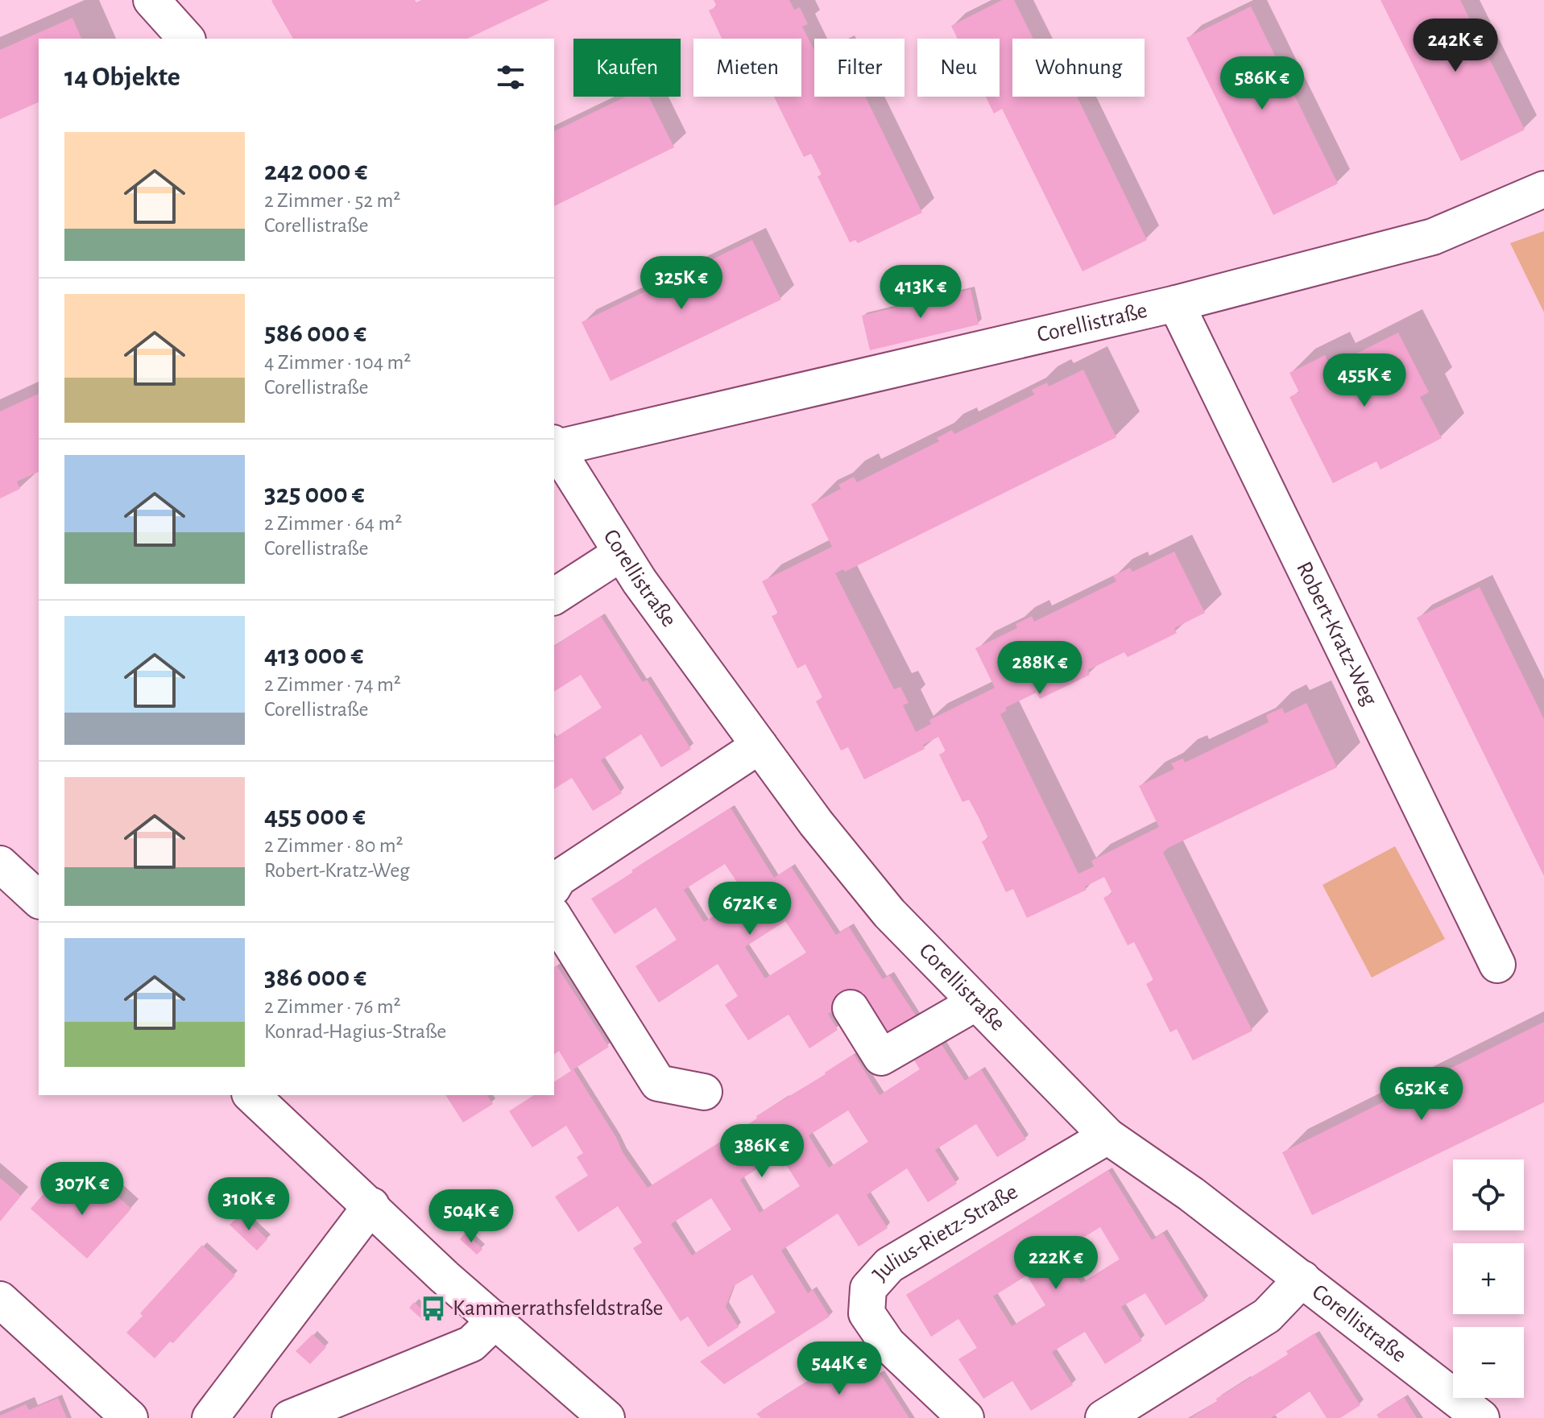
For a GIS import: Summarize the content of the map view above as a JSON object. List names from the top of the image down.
{
  "streets": {
    "street": ["Corellistraße", "Robert-Kratz-Weg", "Julius-Rietz-Straße"]
  },
  "crossings": [
    ["Corellistraße", "Robert-Kratz-Weg"],
    ["Corellistraße", "Julius-Rietz-Straße"]
  ],
  "places": {
    "bus stop": ["Kammerrathsfeldstraße"]
  },
  "page": {
    "price": [
      "242K €",
      "586K €",
      "325K €",
      "413K €",
      "455K €",
      "288K €",
      "672K €",
      "652K €",
      "386K €",
      "307K €",
      "310K €",
      "504K €",
      "222K €",
      "544K €"
    ],
    "chip": [
      "Kaufen",
      "Mieten",
      "Filter",
      "Neu",
      "Wohnung"
    ],
    "heading": "14 Objekte",
    "list": [
      {
        "name": "242 000 €",
        "note": "2 Zimmer · 52 m² · Corellistraße"
      },
      {
        "name": "586 000 €",
        "note": "4 Zimmer · 104 m² · Corellistraße"
      },
      {
        "name": "325 000 €",
        "note": "2 Zimmer · 64 m² · Corellistraße"
      },
      {
        "name": "413 000 €",
        "note": "2 Zimmer · 74 m² · Corellistraße"
      },
      {
        "name": "455 000 €",
        "note": "2 Zimmer · 80 m² · Robert-Kratz-Weg"
      },
      {
        "name": "386 000 €",
        "note": "2 Zimmer · 76 m² · Konrad-Hagius-Straße"
      }
    ],
    "map_buttons": ["+", "−"]
  }
}
